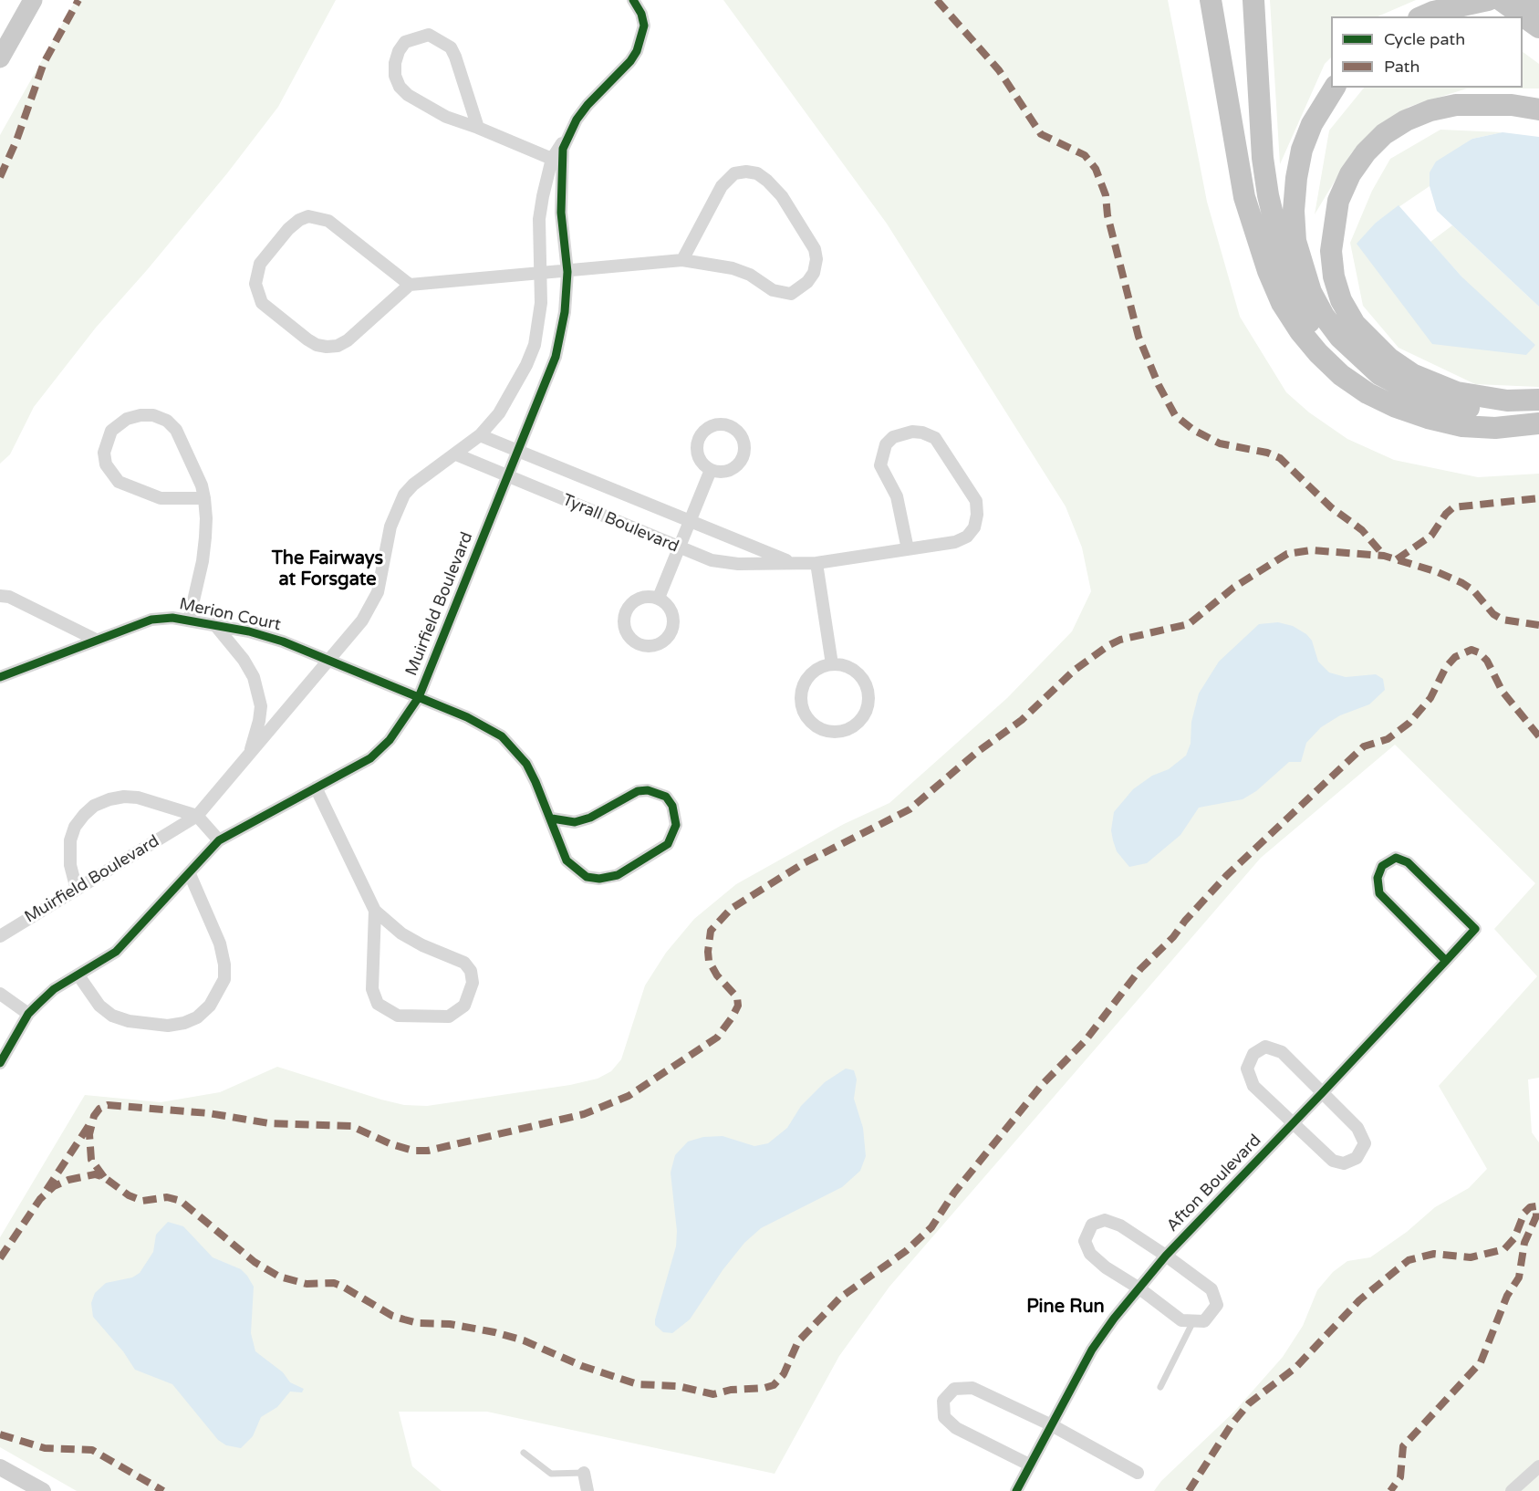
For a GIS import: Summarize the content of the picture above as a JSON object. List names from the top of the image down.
{
  "streets": {
    "street": [
      "Tyrall Boulevard",
      "Muirfield Boulevard",
      "Merion Court",
      "Afton Boulevard"
    ]
  },
  "crossings": [
    ["Tyrall Boulevard", "Muirfield Boulevard"],
    ["Muirfield Boulevard", "Merion Court"]
  ],
  "districts": ["The Fairways at Forsgate", "Pine Run"],
  "legend": ["Cycle path", "Path"]
}
